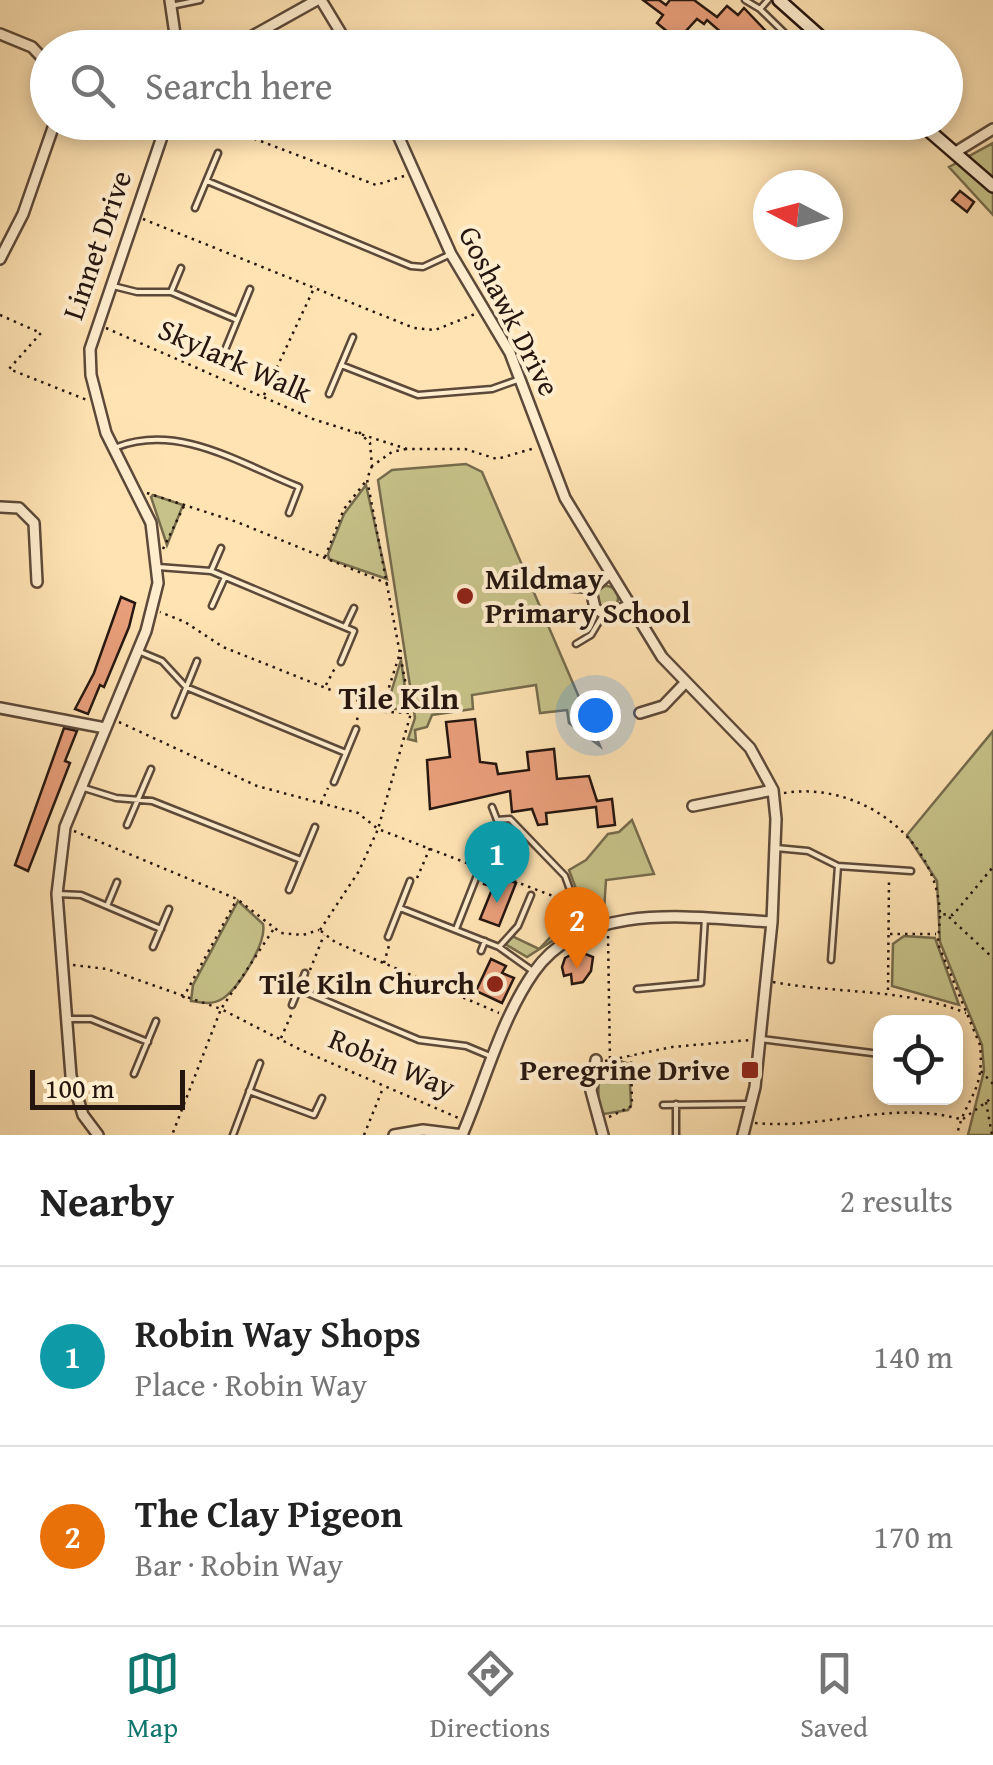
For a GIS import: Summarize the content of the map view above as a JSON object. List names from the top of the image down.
{
  "streets": {
    "street": ["Linnet Drive", "Goshawk Drive", "Robin Way"],
    "path": ["Skylark Walk"]
  },
  "crossings": [
    ["Linnet Drive", "Skylark Walk"],
    ["Goshawk Drive", "Skylark Walk"],
    ["Goshawk Drive", "Robin Way"]
  ],
  "districts": ["Tile Kiln"],
  "places": {
    "other": ["Mildmay Primary School", "Tile Kiln Church"],
    "transit": ["Peregrine Drive"]
  },
  "scale_bar": "100 m",
  "north": "left",
  "page": {
    "search": "Search here",
    "pins": ["1", "2"],
    "scale": "100 m",
    "heading": ["Nearby", "2 results"],
    "list": [
      {
        "mark": "1",
        "name": "Robin Way Shops",
        "note": "Place · Robin Way",
        "value": "140 m"
      },
      {
        "mark": "2",
        "name": "The Clay Pigeon",
        "note": "Bar · Robin Way",
        "value": "170 m"
      }
    ],
    "nav": ["Map", "Directions", "Saved"]
  }
}
